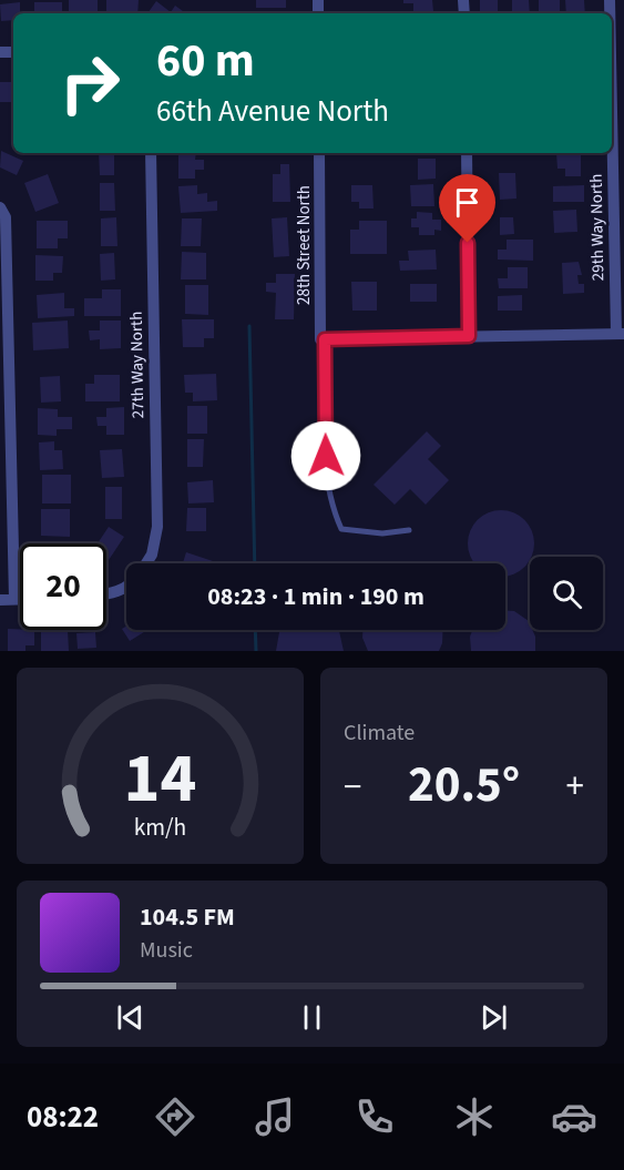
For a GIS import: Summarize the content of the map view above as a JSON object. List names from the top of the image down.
{
  "streets": {
    "street": ["29th Way North", "28th Street North", "27th Way North"]
  },
  "page": {
    "turn": ["60 m", "66th Avenue North"],
    "limit": "20",
    "trip": "08:23 · 1 min · 190 m",
    "tile": "Climate",
    "heat": ["−", "20.5°", "+"],
    "song": ["104.5 FM", "Music"],
    "tabs": "08:22",
    "gauge": ["14", "km/h"]
  }
}
